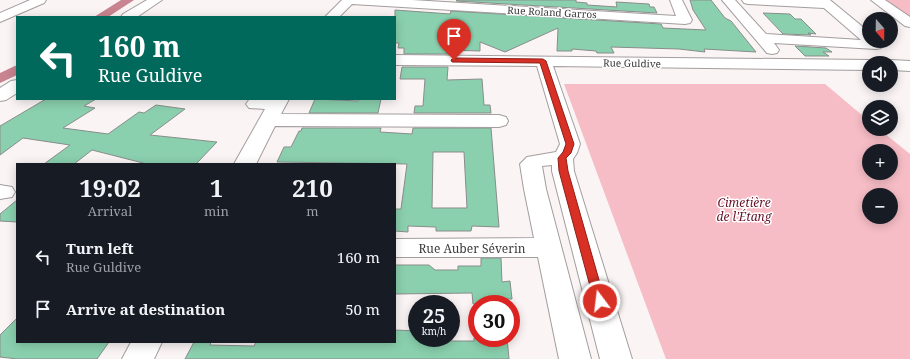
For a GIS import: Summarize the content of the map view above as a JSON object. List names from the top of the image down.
{
  "streets": {
    "main road": ["Rue Roland Garros", "Rue Guldive", "Rue Auber Séverin"]
  },
  "parks": ["Cimetière de l'Étang"],
  "north": "bottom",
  "page": {
    "map_buttons": ["+", "−"],
    "turn": ["160 m", "Rue Guldive"],
    "eta": [
      "19:02",
      "Arrival",
      "1",
      "min",
      "210",
      "m"
    ],
    "list": [
      {
        "name": "Turn left",
        "note": "Rue Guldive",
        "value": "160 m"
      },
      {
        "name": "Arrive at destination",
        "value": "50 m"
      }
    ],
    "speed": "25 km/h",
    "limit": "30"
  }
}
